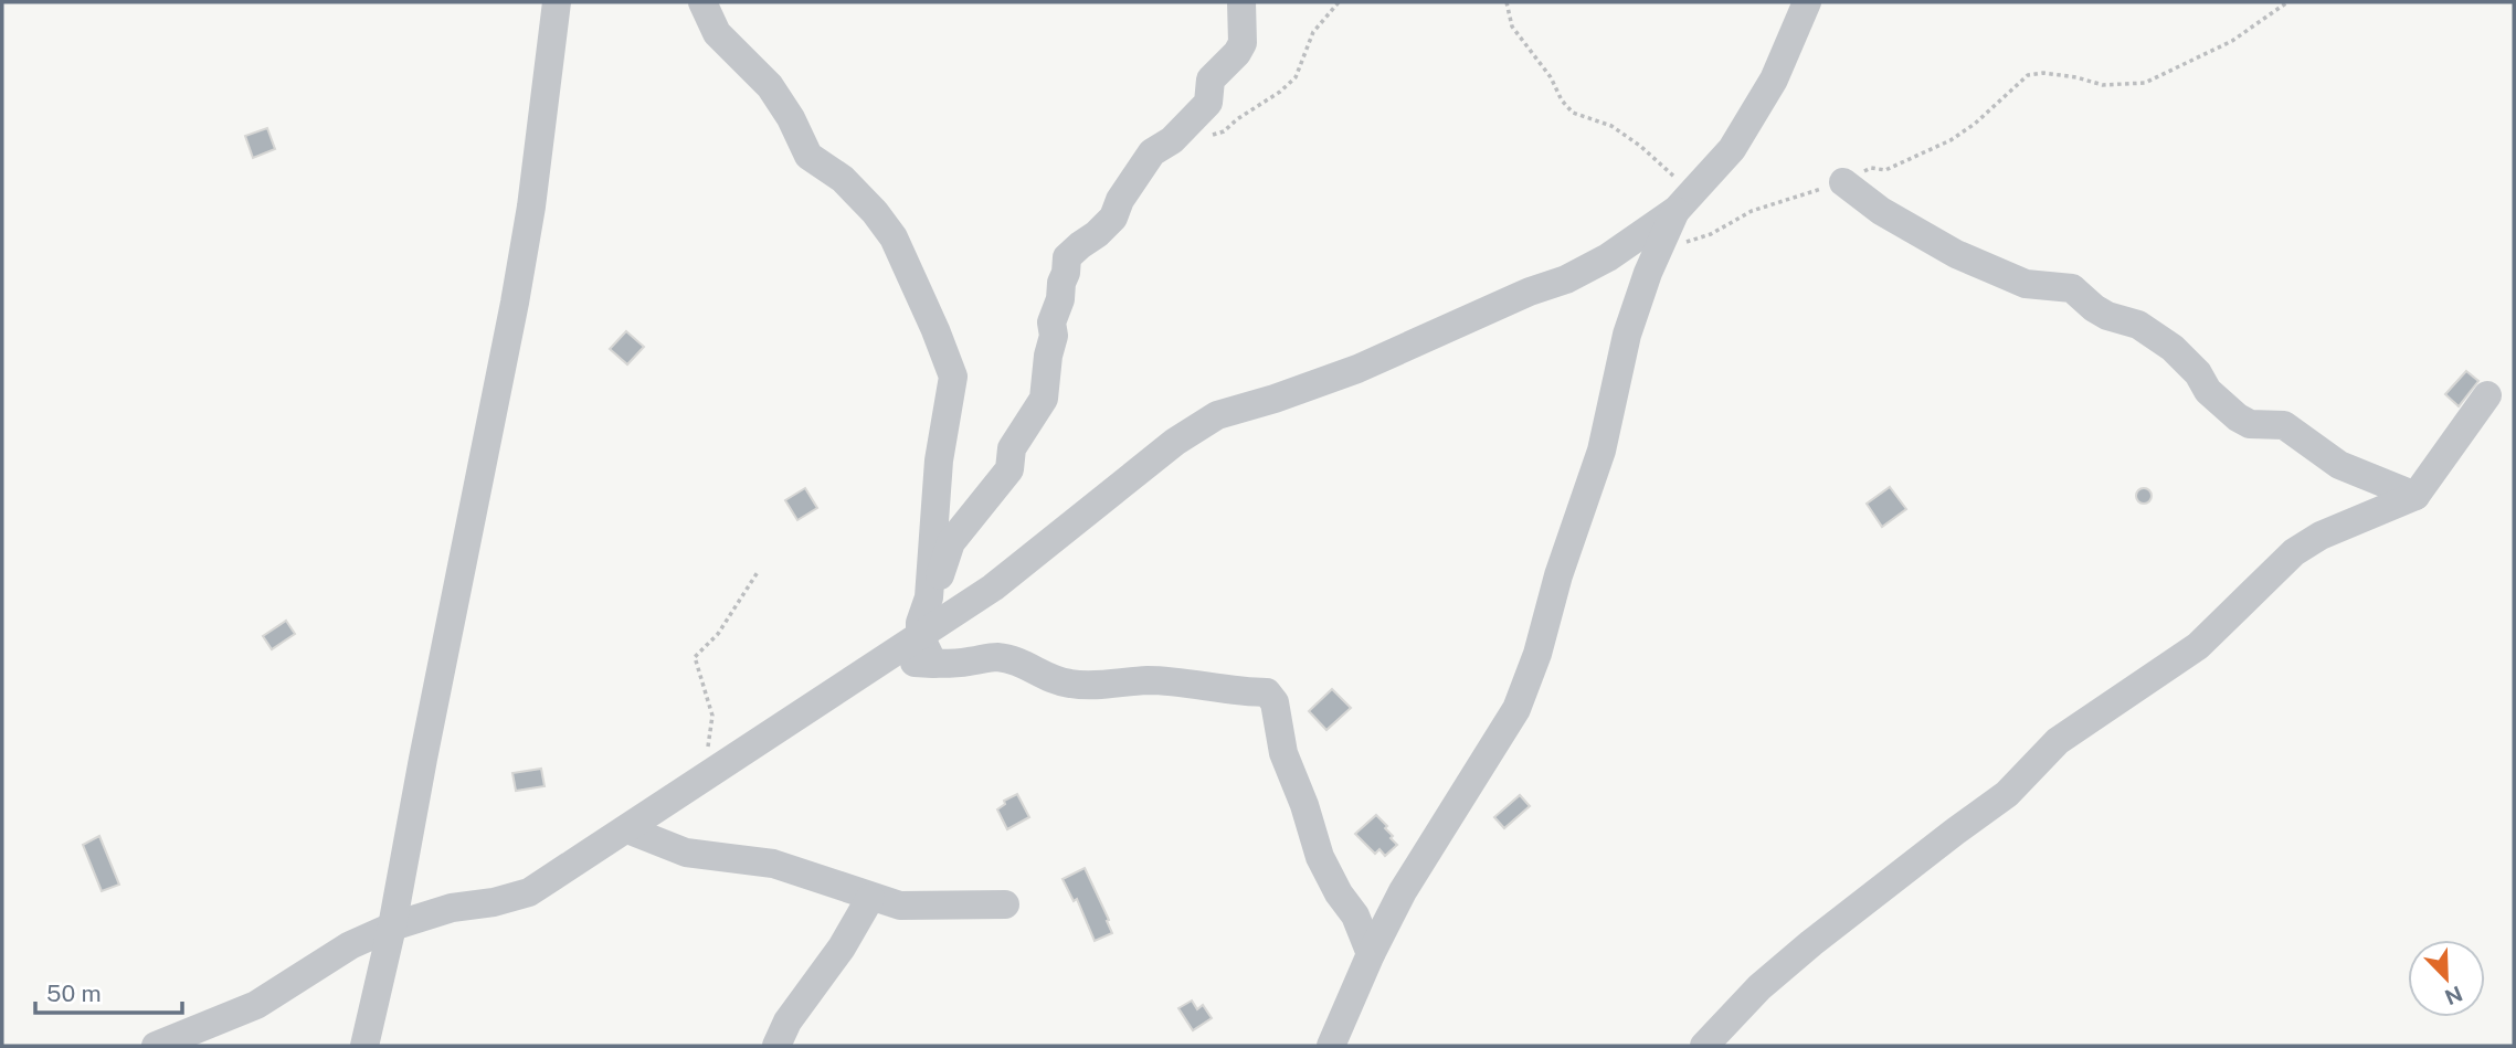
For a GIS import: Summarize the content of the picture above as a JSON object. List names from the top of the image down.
{
  "scale_bar": "50 m",
  "north": "bottom right"
}
